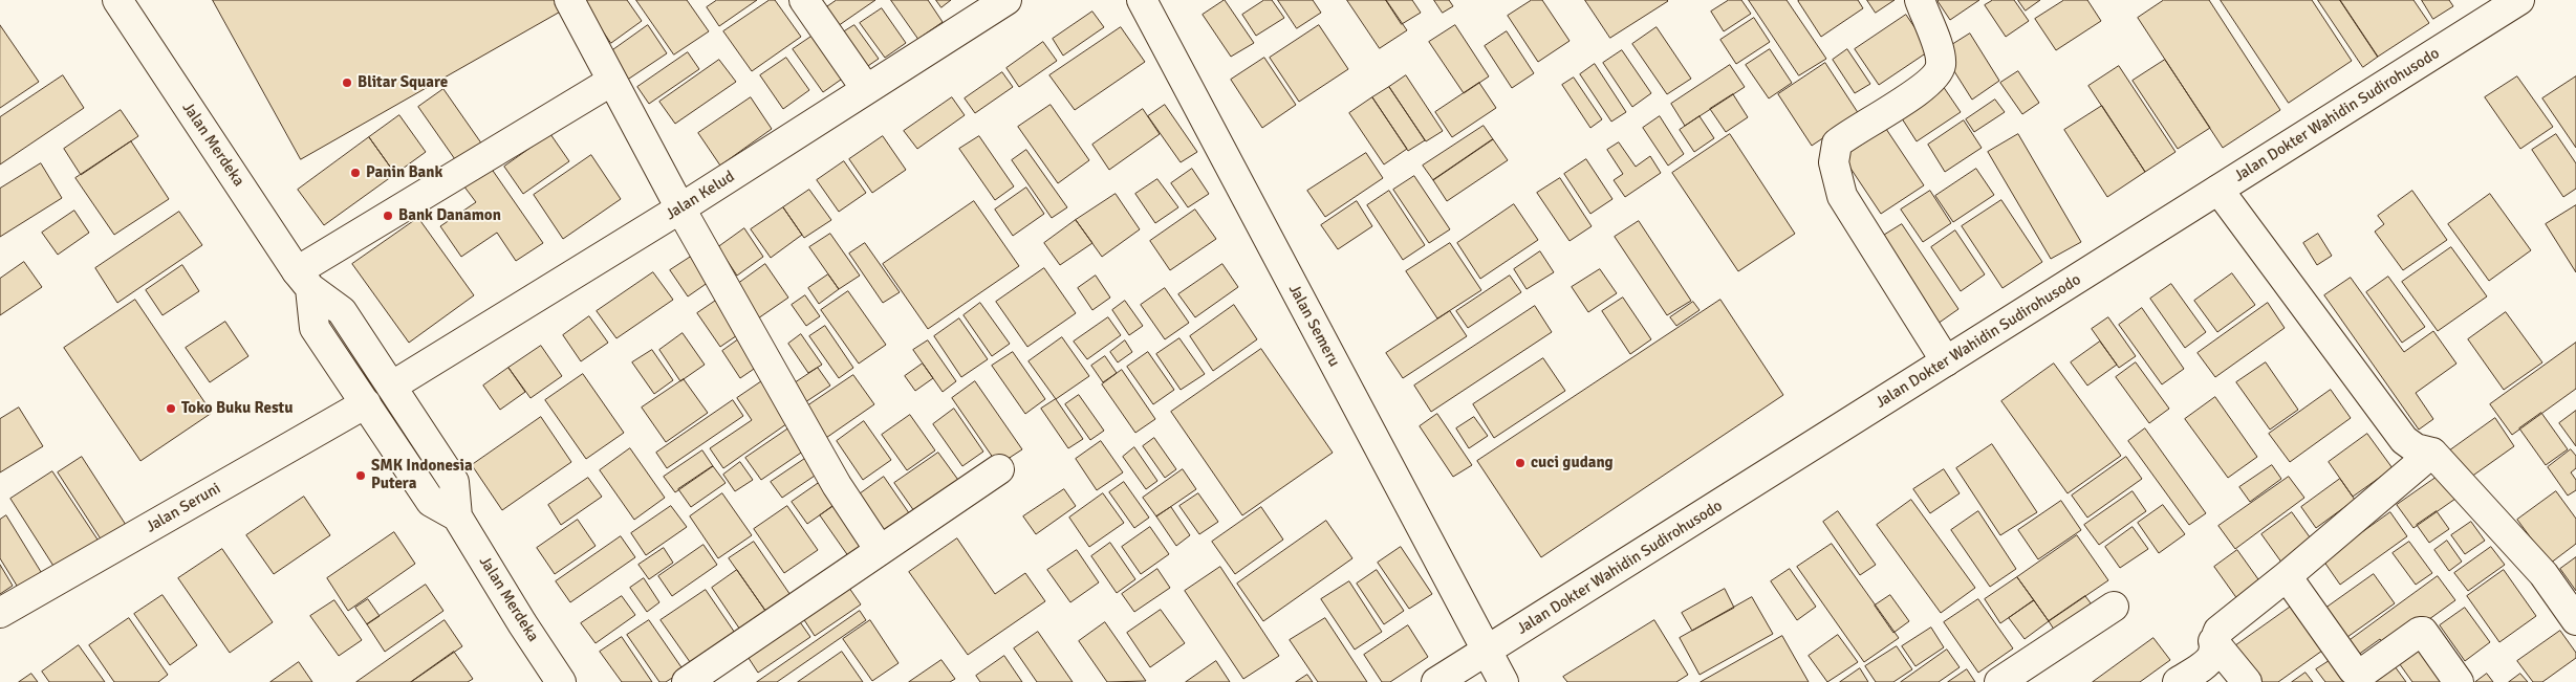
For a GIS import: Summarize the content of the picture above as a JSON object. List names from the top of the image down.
{
  "streets": {
    "main road": [
      "Jalan Dokter Wahidin Sudirohusodo",
      "Jalan Merdeka",
      "Jalan Kelud",
      "Jalan Semeru",
      "Jalan Seruni"
    ]
  },
  "crossings": [
    ["Jalan Dokter Wahidin Sudirohusodo", "Jalan Semeru"],
    ["Jalan Merdeka", "Jalan Kelud"],
    ["Jalan Merdeka", "Jalan Seruni"]
  ],
  "places": [
    "Blitar Square",
    "Panin Bank",
    "Bank Danamon",
    "Toko Buku Restu",
    "cuci gudang",
    "SMK Indonesia Putera"
  ]
}
